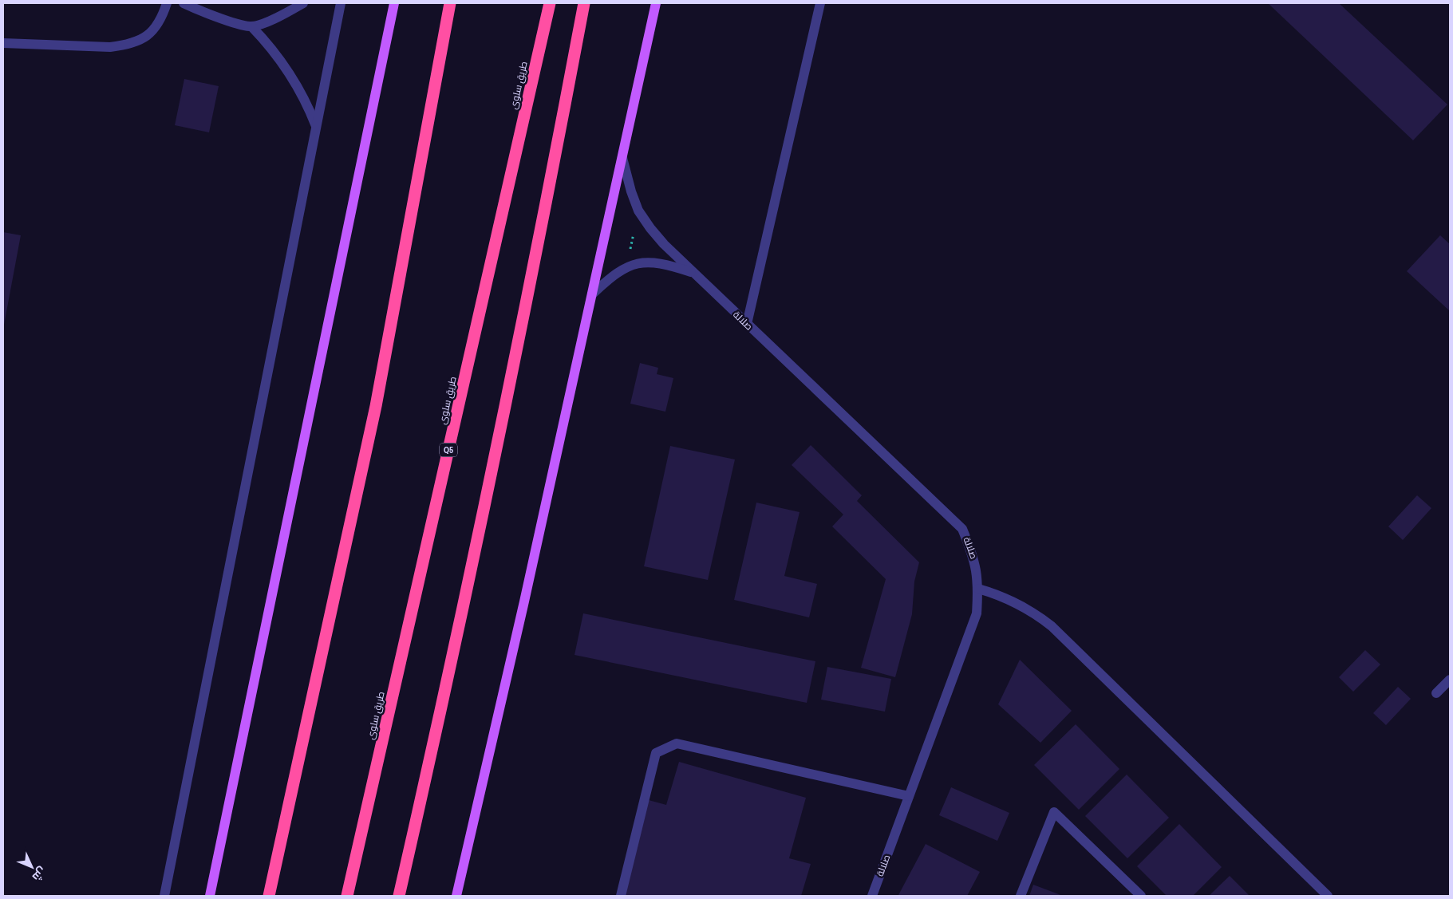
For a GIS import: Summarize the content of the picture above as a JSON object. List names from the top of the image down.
{
  "streets": {
    "highway": ["طريق سلوى", "Q5"],
    "street": ["صلالة"]
  },
  "north": "bottom right"
}
